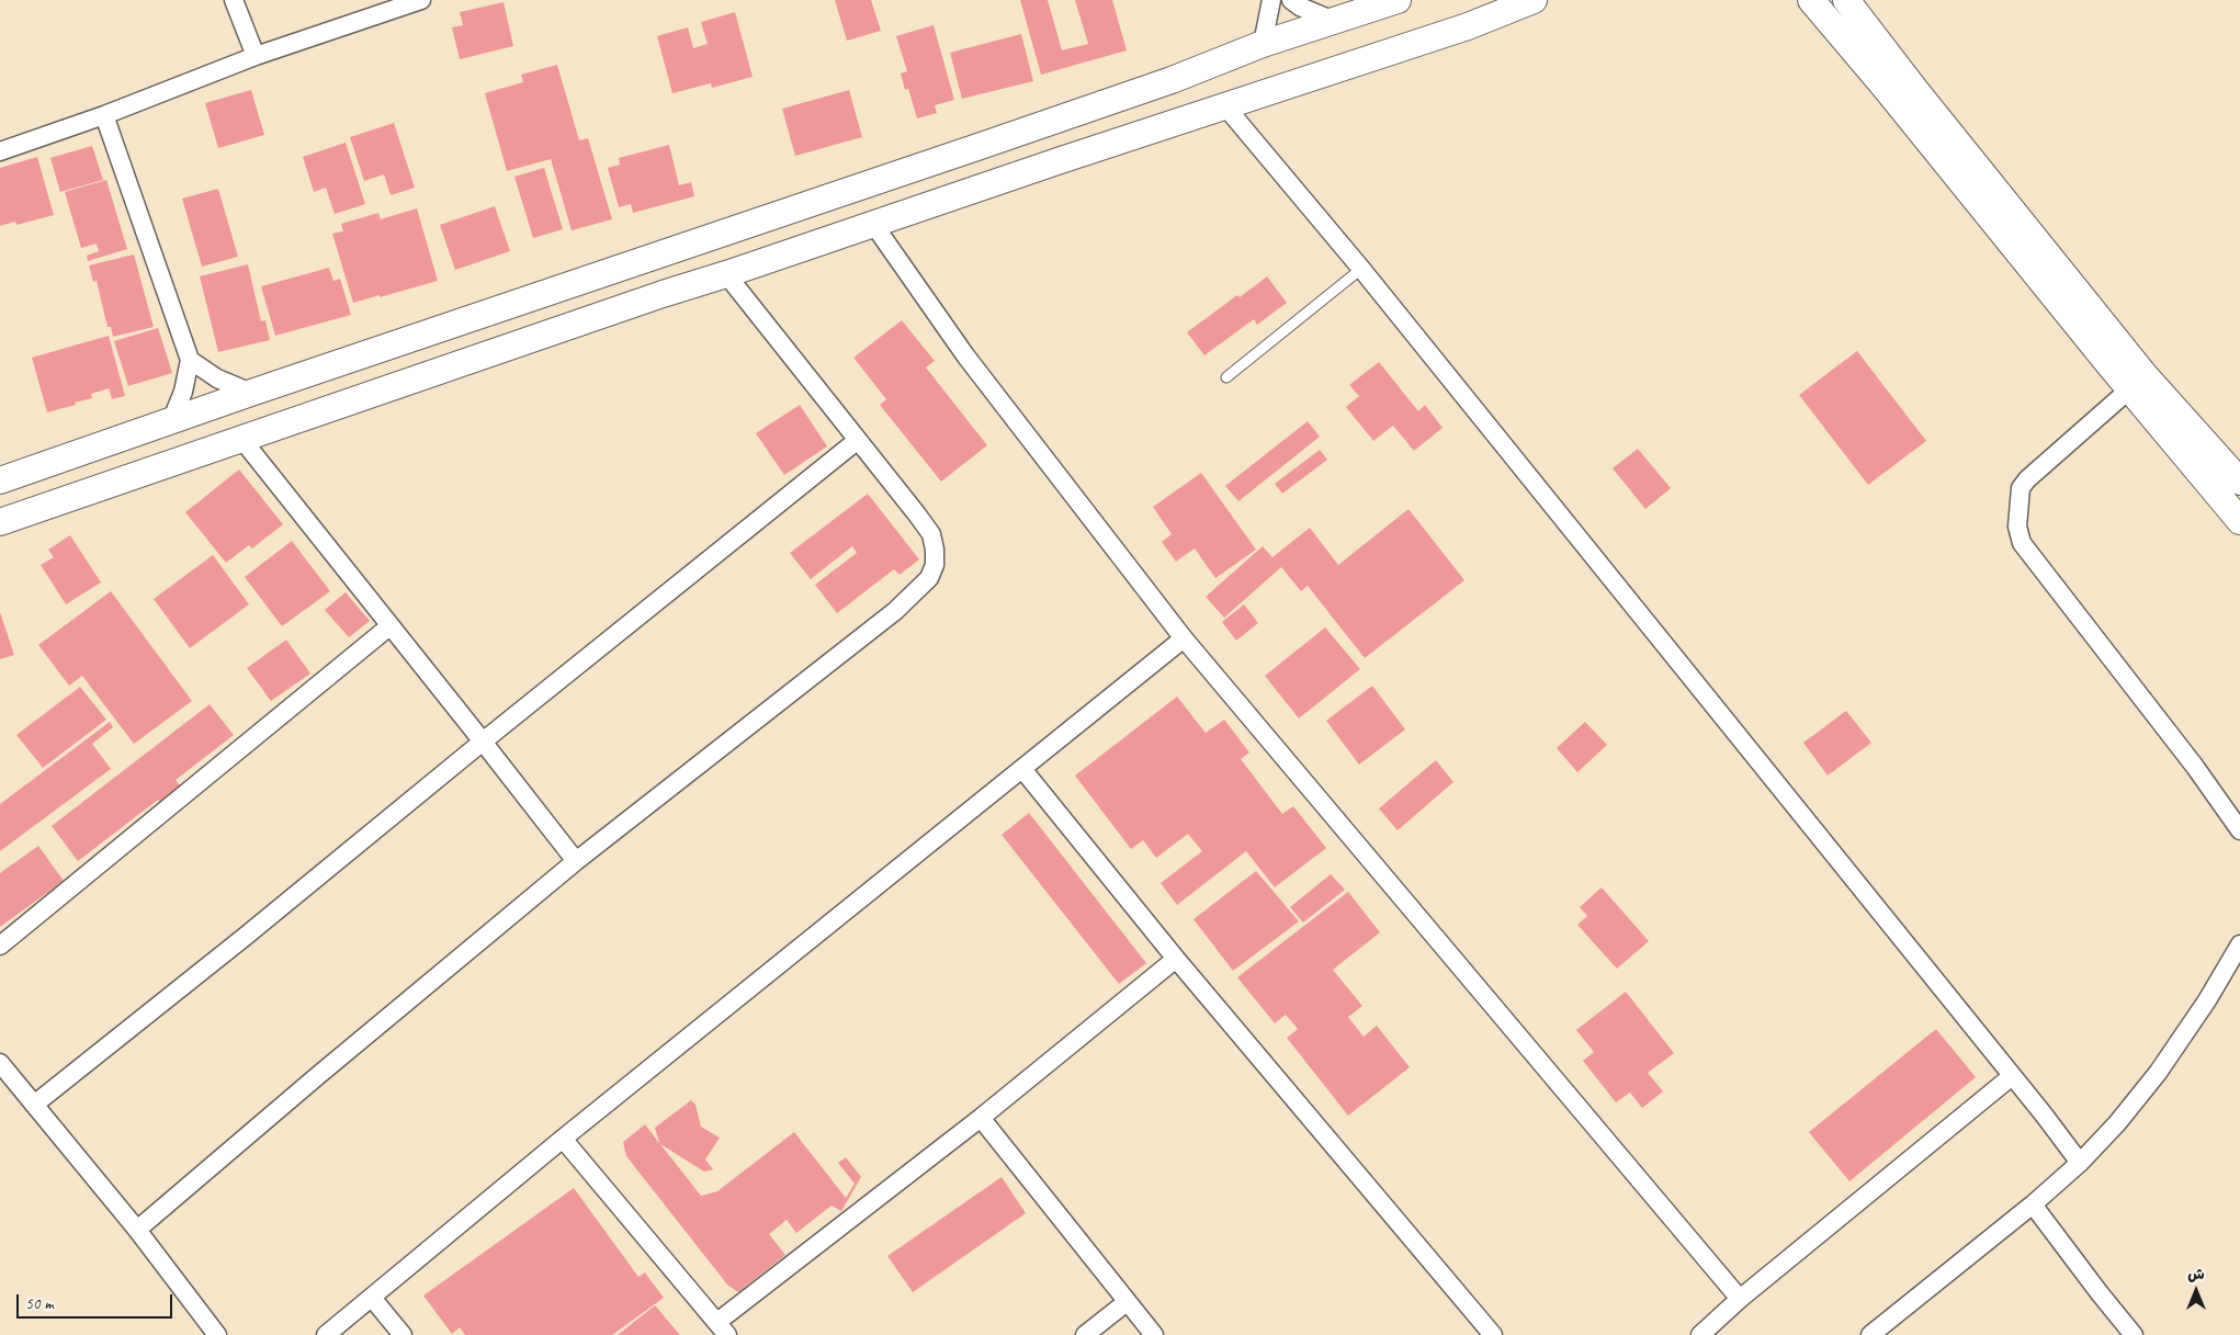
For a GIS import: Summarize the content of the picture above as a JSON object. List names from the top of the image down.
{
  "scale_bar": "50 m",
  "north": "top"
}
